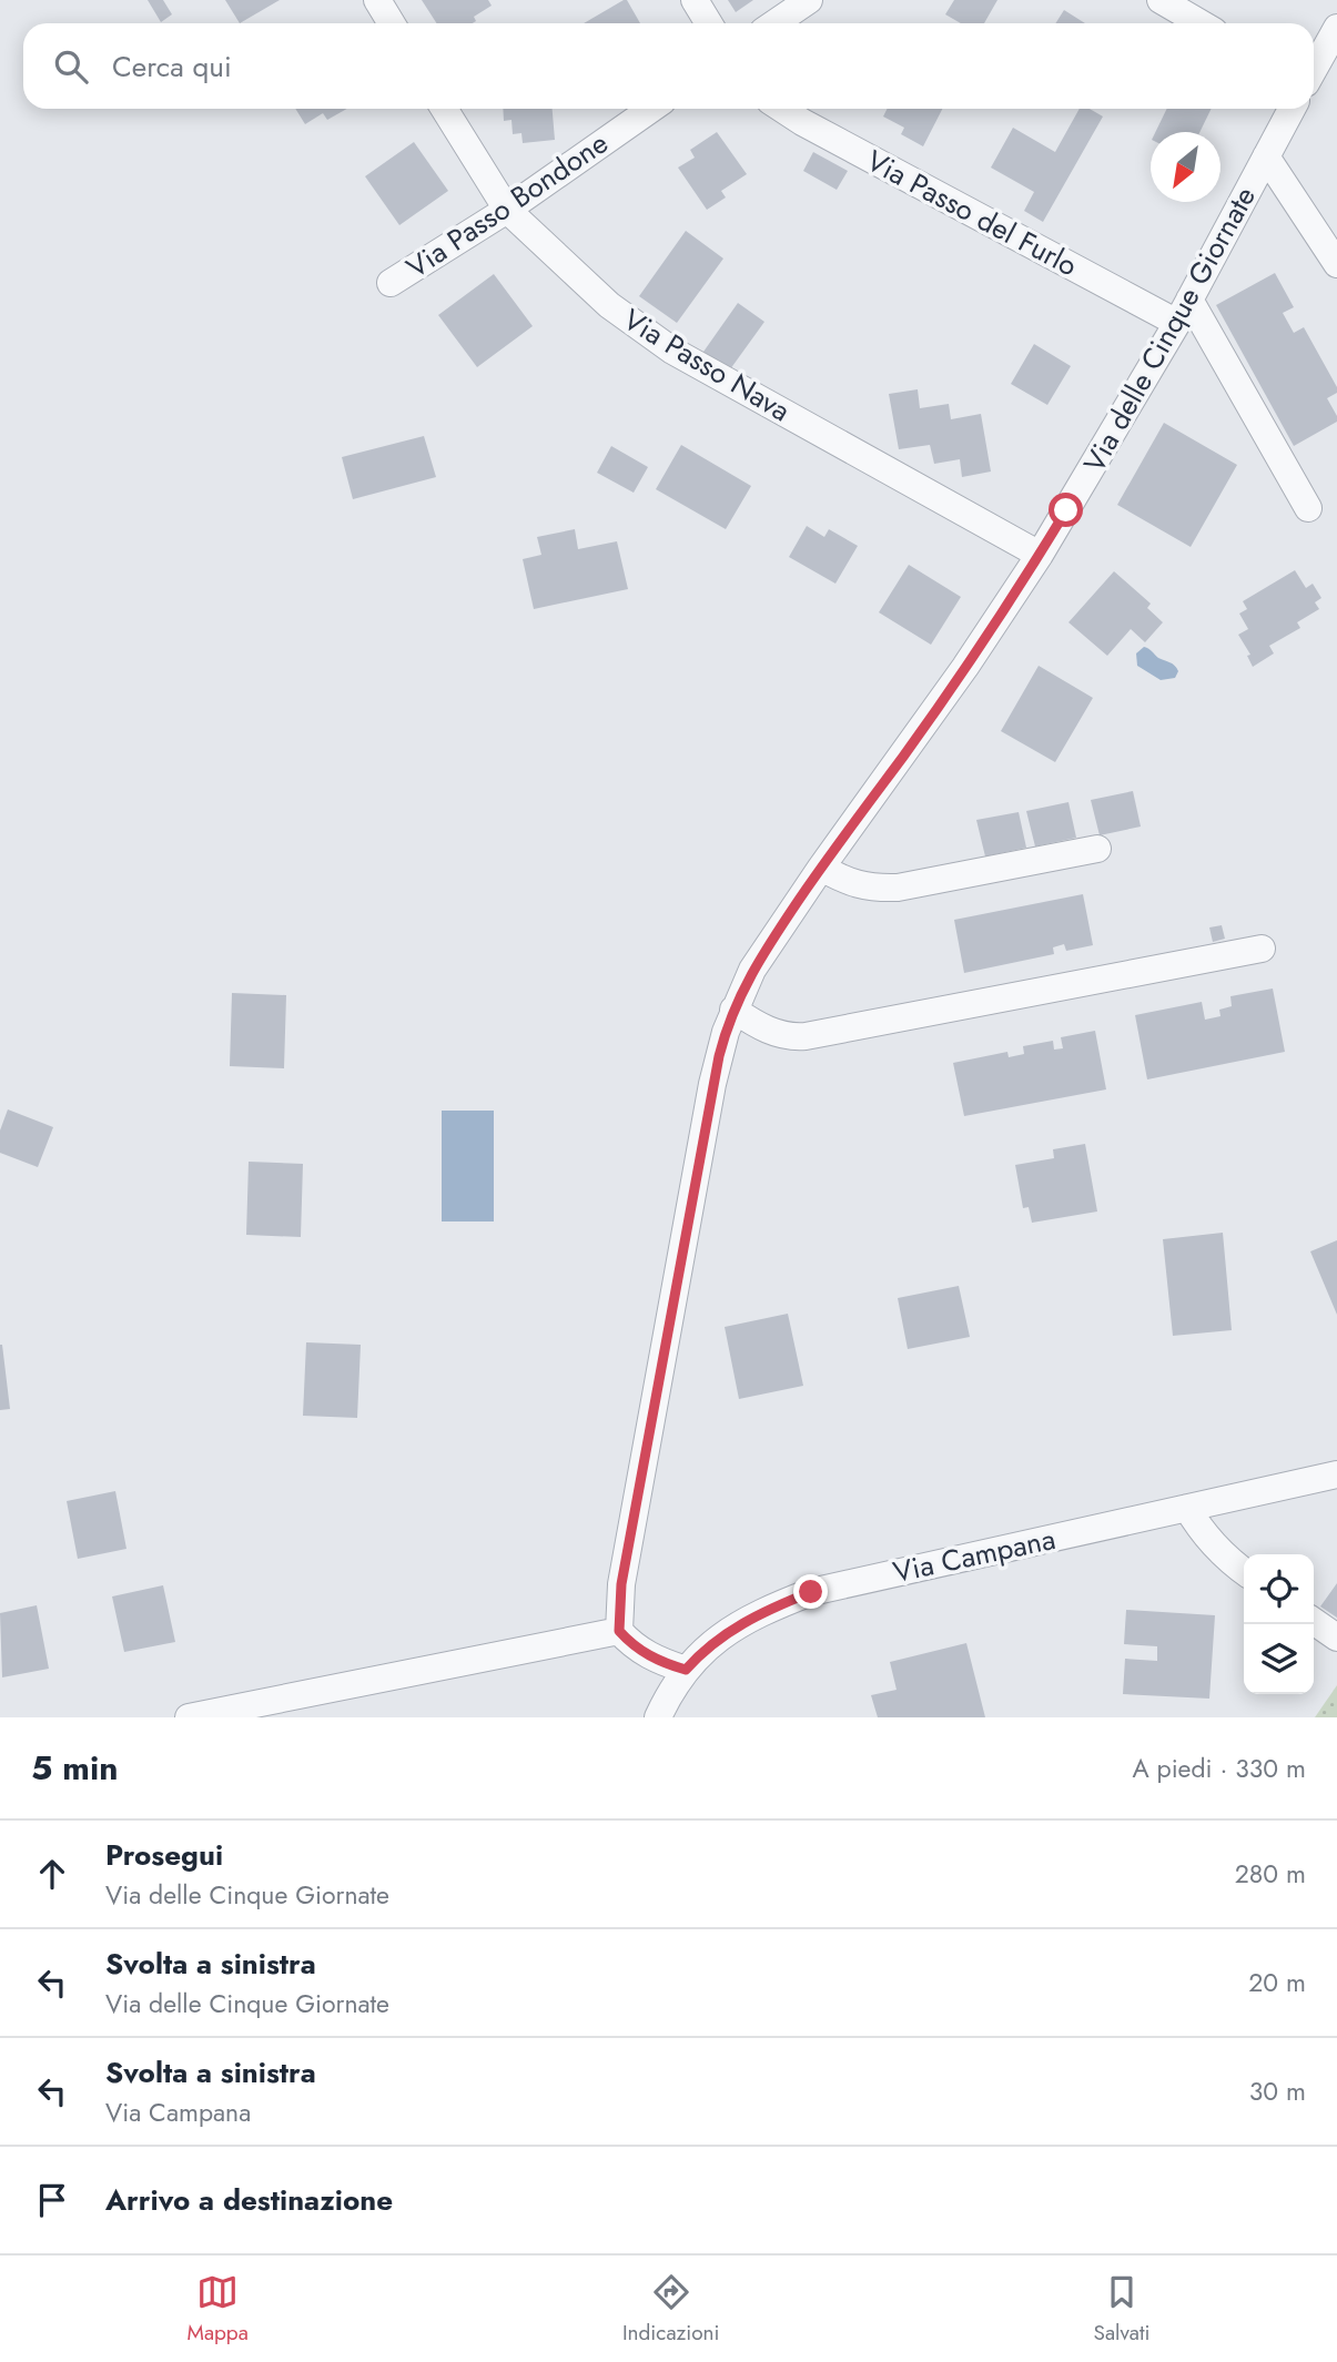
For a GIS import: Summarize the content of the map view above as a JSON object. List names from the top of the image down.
{
  "streets": {
    "street": [
      "Via Passo Bondone",
      "Via Passo del Furlo",
      "Via delle Cinque Giornate",
      "Via Passo Nava",
      "Via Campana"
    ]
  },
  "crossings": [
    ["Via Passo Bondone", "Via Passo Nava"],
    ["Via Passo del Furlo", "Via delle Cinque Giornate"],
    ["Via delle Cinque Giornate", "Via Passo Nava"]
  ],
  "north": "bottom left",
  "page": {
    "search": "Cerca qui",
    "heading": ["5 min", "A piedi · 330 m"],
    "list": [
      ["Prosegui", "Via delle Cinque Giornate", "280 m"],
      ["Svolta a sinistra", "Via delle Cinque Giornate", "20 m"],
      ["Svolta a sinistra", "Via Campana", "30 m"],
      "Arrivo a destinazione"
    ],
    "nav": ["Mappa", "Indicazioni", "Salvati"]
  }
}
